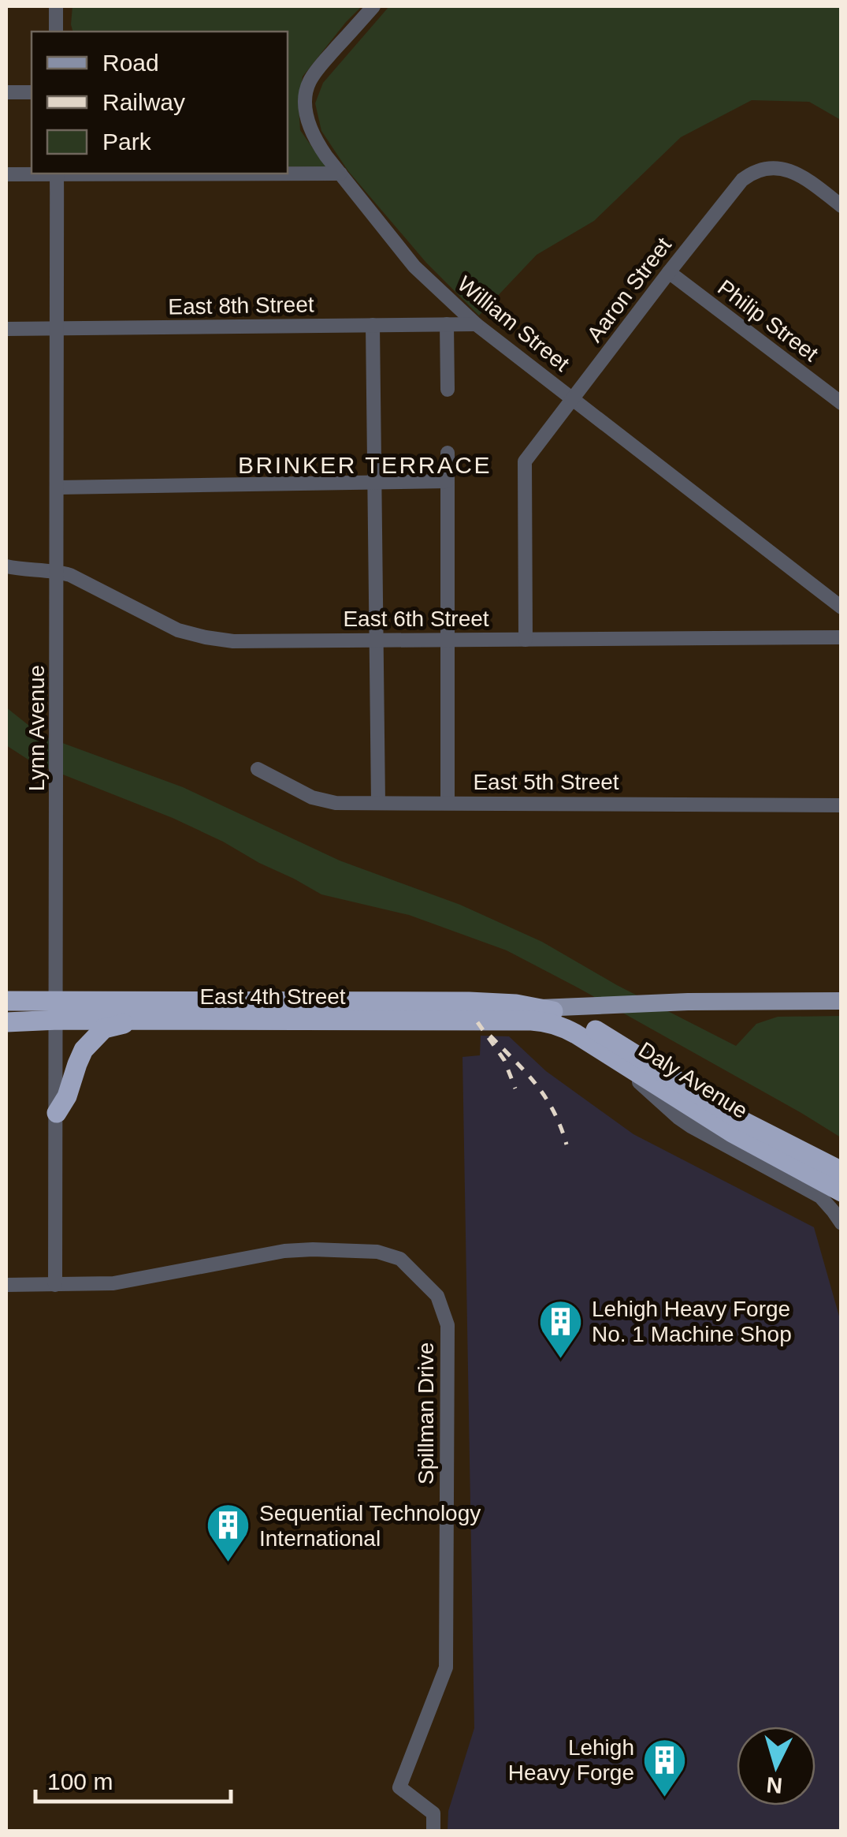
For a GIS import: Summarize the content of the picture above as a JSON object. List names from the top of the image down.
{
  "streets": {
    "highway": ["East 4th Street", "Daly Avenue"],
    "street": [
      "Aaron Street",
      "East 8th Street",
      "Philip Street",
      "William Street",
      "East 6th Street",
      "Lynn Avenue",
      "East 5th Street",
      "Spillman Drive"
    ]
  },
  "crossings": [
    ["Aaron Street", "Philip Street"],
    ["Aaron Street", "William Street"],
    ["Aaron Street", "East 6th Street"],
    ["East 8th Street", "William Street"],
    ["East 8th Street", "Lynn Avenue"],
    ["East 6th Street", "Lynn Avenue"],
    ["Lynn Avenue", "East 4th Street"],
    ["Lynn Avenue", "Spillman Drive"],
    ["East 4th Street", "Daly Avenue"]
  ],
  "districts": ["BRINKER TERRACE"],
  "places": {
    "building": ["Lehigh Heavy Forge No. 1 Machine Shop", "Sequential Technology International", "Lehigh Heavy Forge"]
  },
  "legend": ["Road", "Railway", "Park"],
  "scale_bar": "100 m",
  "north": "bottom"
}
